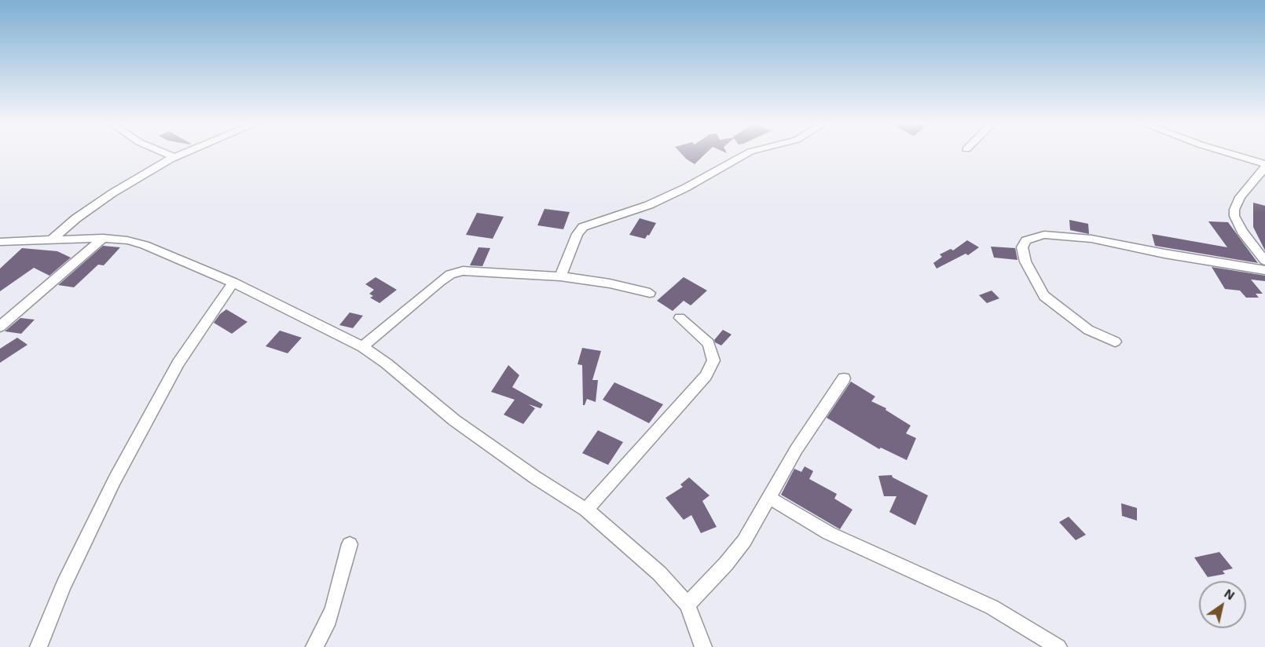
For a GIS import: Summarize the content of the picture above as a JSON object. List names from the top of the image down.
{
  "north": "top right"
}
